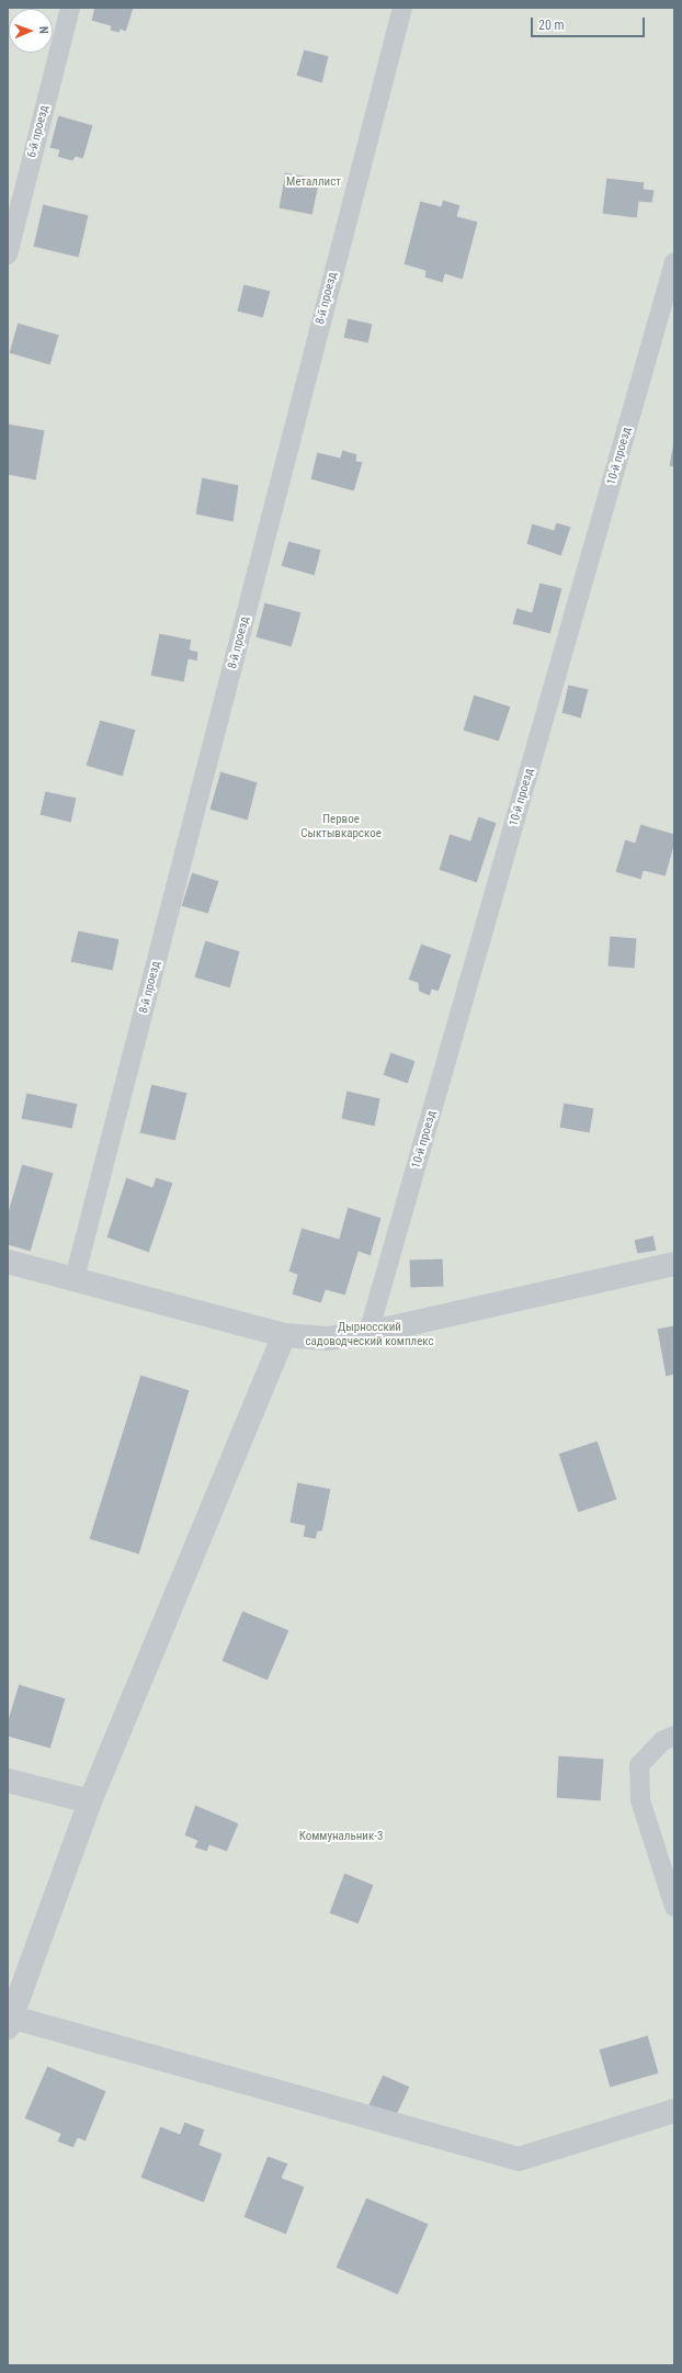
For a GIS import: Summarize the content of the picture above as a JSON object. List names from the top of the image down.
{
  "streets": {
    "lane": ["6-й проезд", "8-й проезд", "10-й проезд"]
  },
  "parks": [
    "Металлист",
    "Первое Сыктывкарское",
    "Дырносский садоводческий комплекс",
    "Коммунальник-3"
  ],
  "scale_bar": "20 m",
  "north": "right"
}
